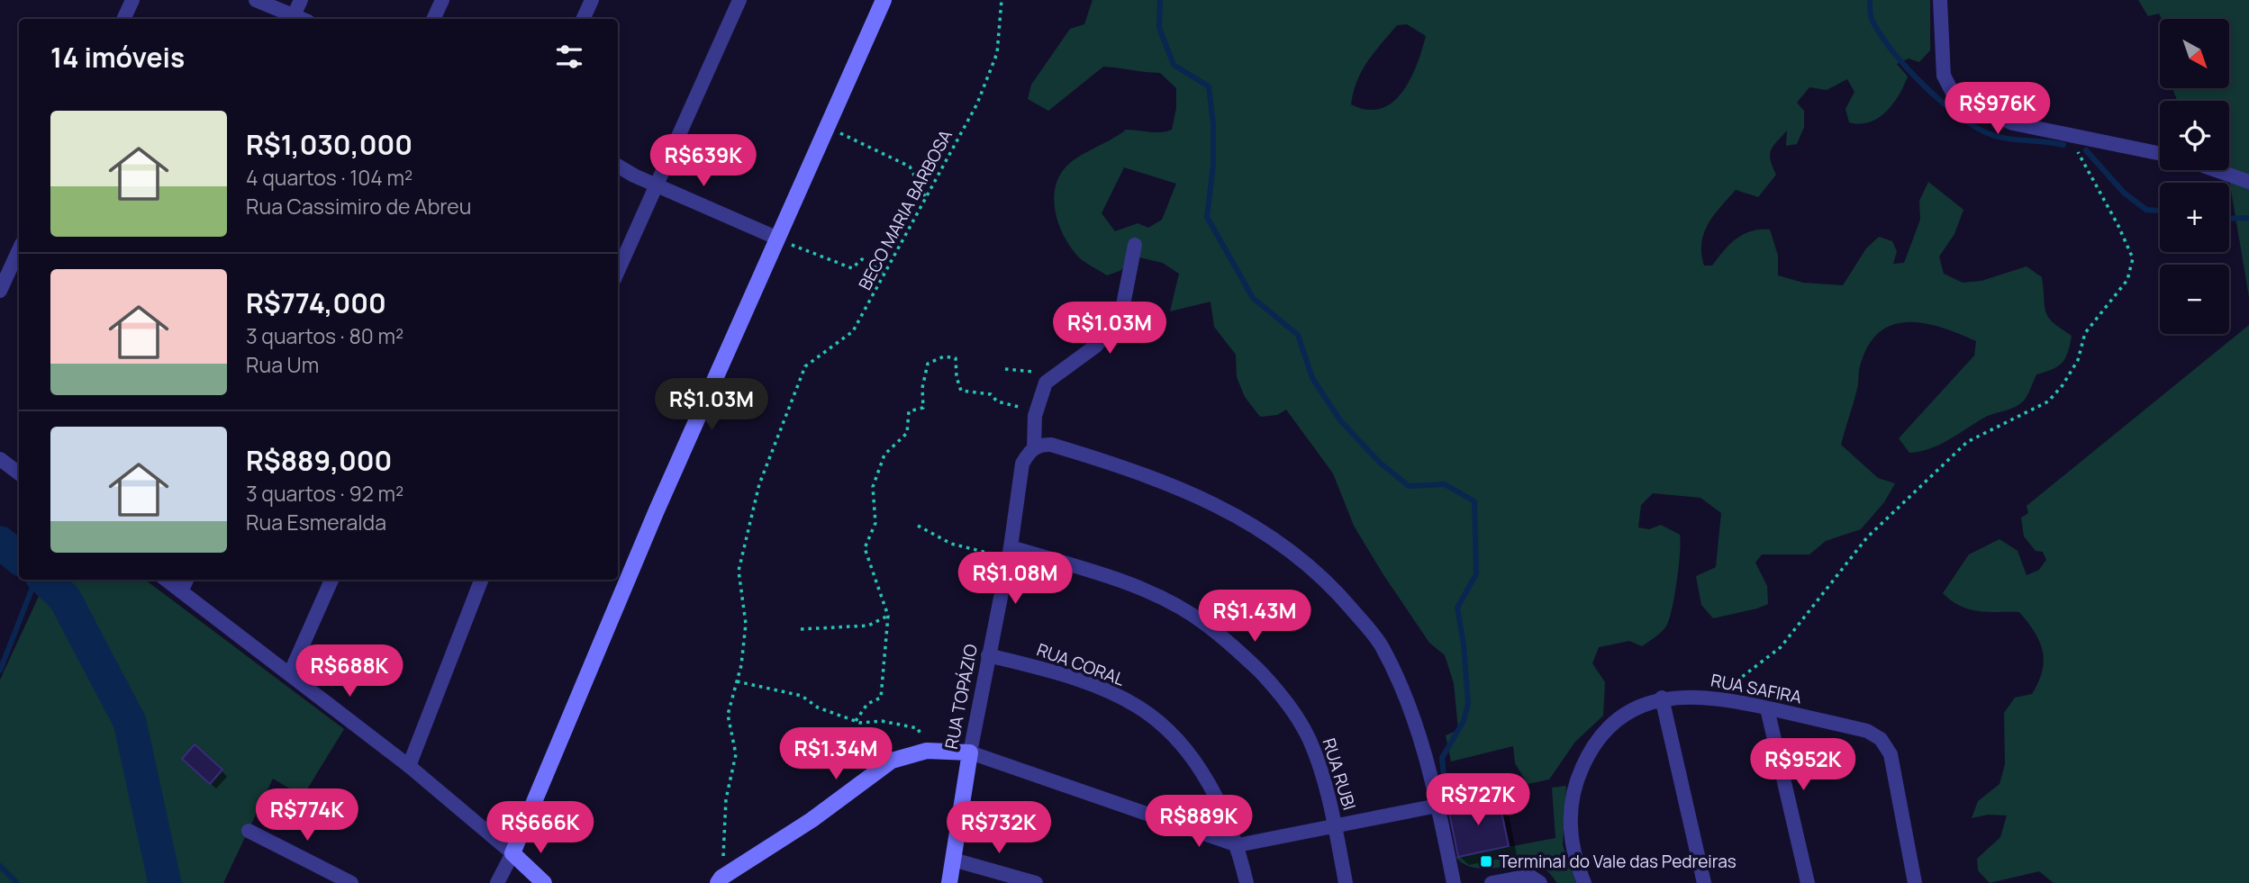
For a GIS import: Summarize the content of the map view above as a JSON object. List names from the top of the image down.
{
  "streets": {
    "street": [
      "RUA CORAL",
      "RUA SAFIRA",
      "RUA TOPÁZIO",
      "RUA RUBI"
    ],
    "path": ["BECO MARIA BARBOSA"]
  },
  "crossings": [
    ["RUA CORAL", "RUA TOPÁZIO"],
    ["RUA TOPÁZIO", "RUA RUBI"]
  ],
  "places": {
    "transit": ["Terminal do Vale das Pedreiras"]
  },
  "north": "bottom right",
  "page": {
    "map_buttons": ["+", "−"],
    "heading": "14 imóveis",
    "price": [
      "R$976K",
      "R$639K",
      "R$1.03M",
      "R$1.03M",
      "R$1.08M",
      "R$1.43M",
      "R$688K",
      "R$1.34M",
      "R$952K",
      "R$727K",
      "R$774K",
      "R$889K",
      "R$666K",
      "R$732K"
    ],
    "list": [
      {
        "name": "R$1,030,000",
        "note": "4 quartos · 104 m² · Rua Cassimiro de Abreu"
      },
      {
        "name": "R$774,000",
        "note": "3 quartos · 80 m² · Rua Um"
      },
      {
        "name": "R$889,000",
        "note": "3 quartos · 92 m² · Rua Esmeralda"
      }
    ]
  }
}
